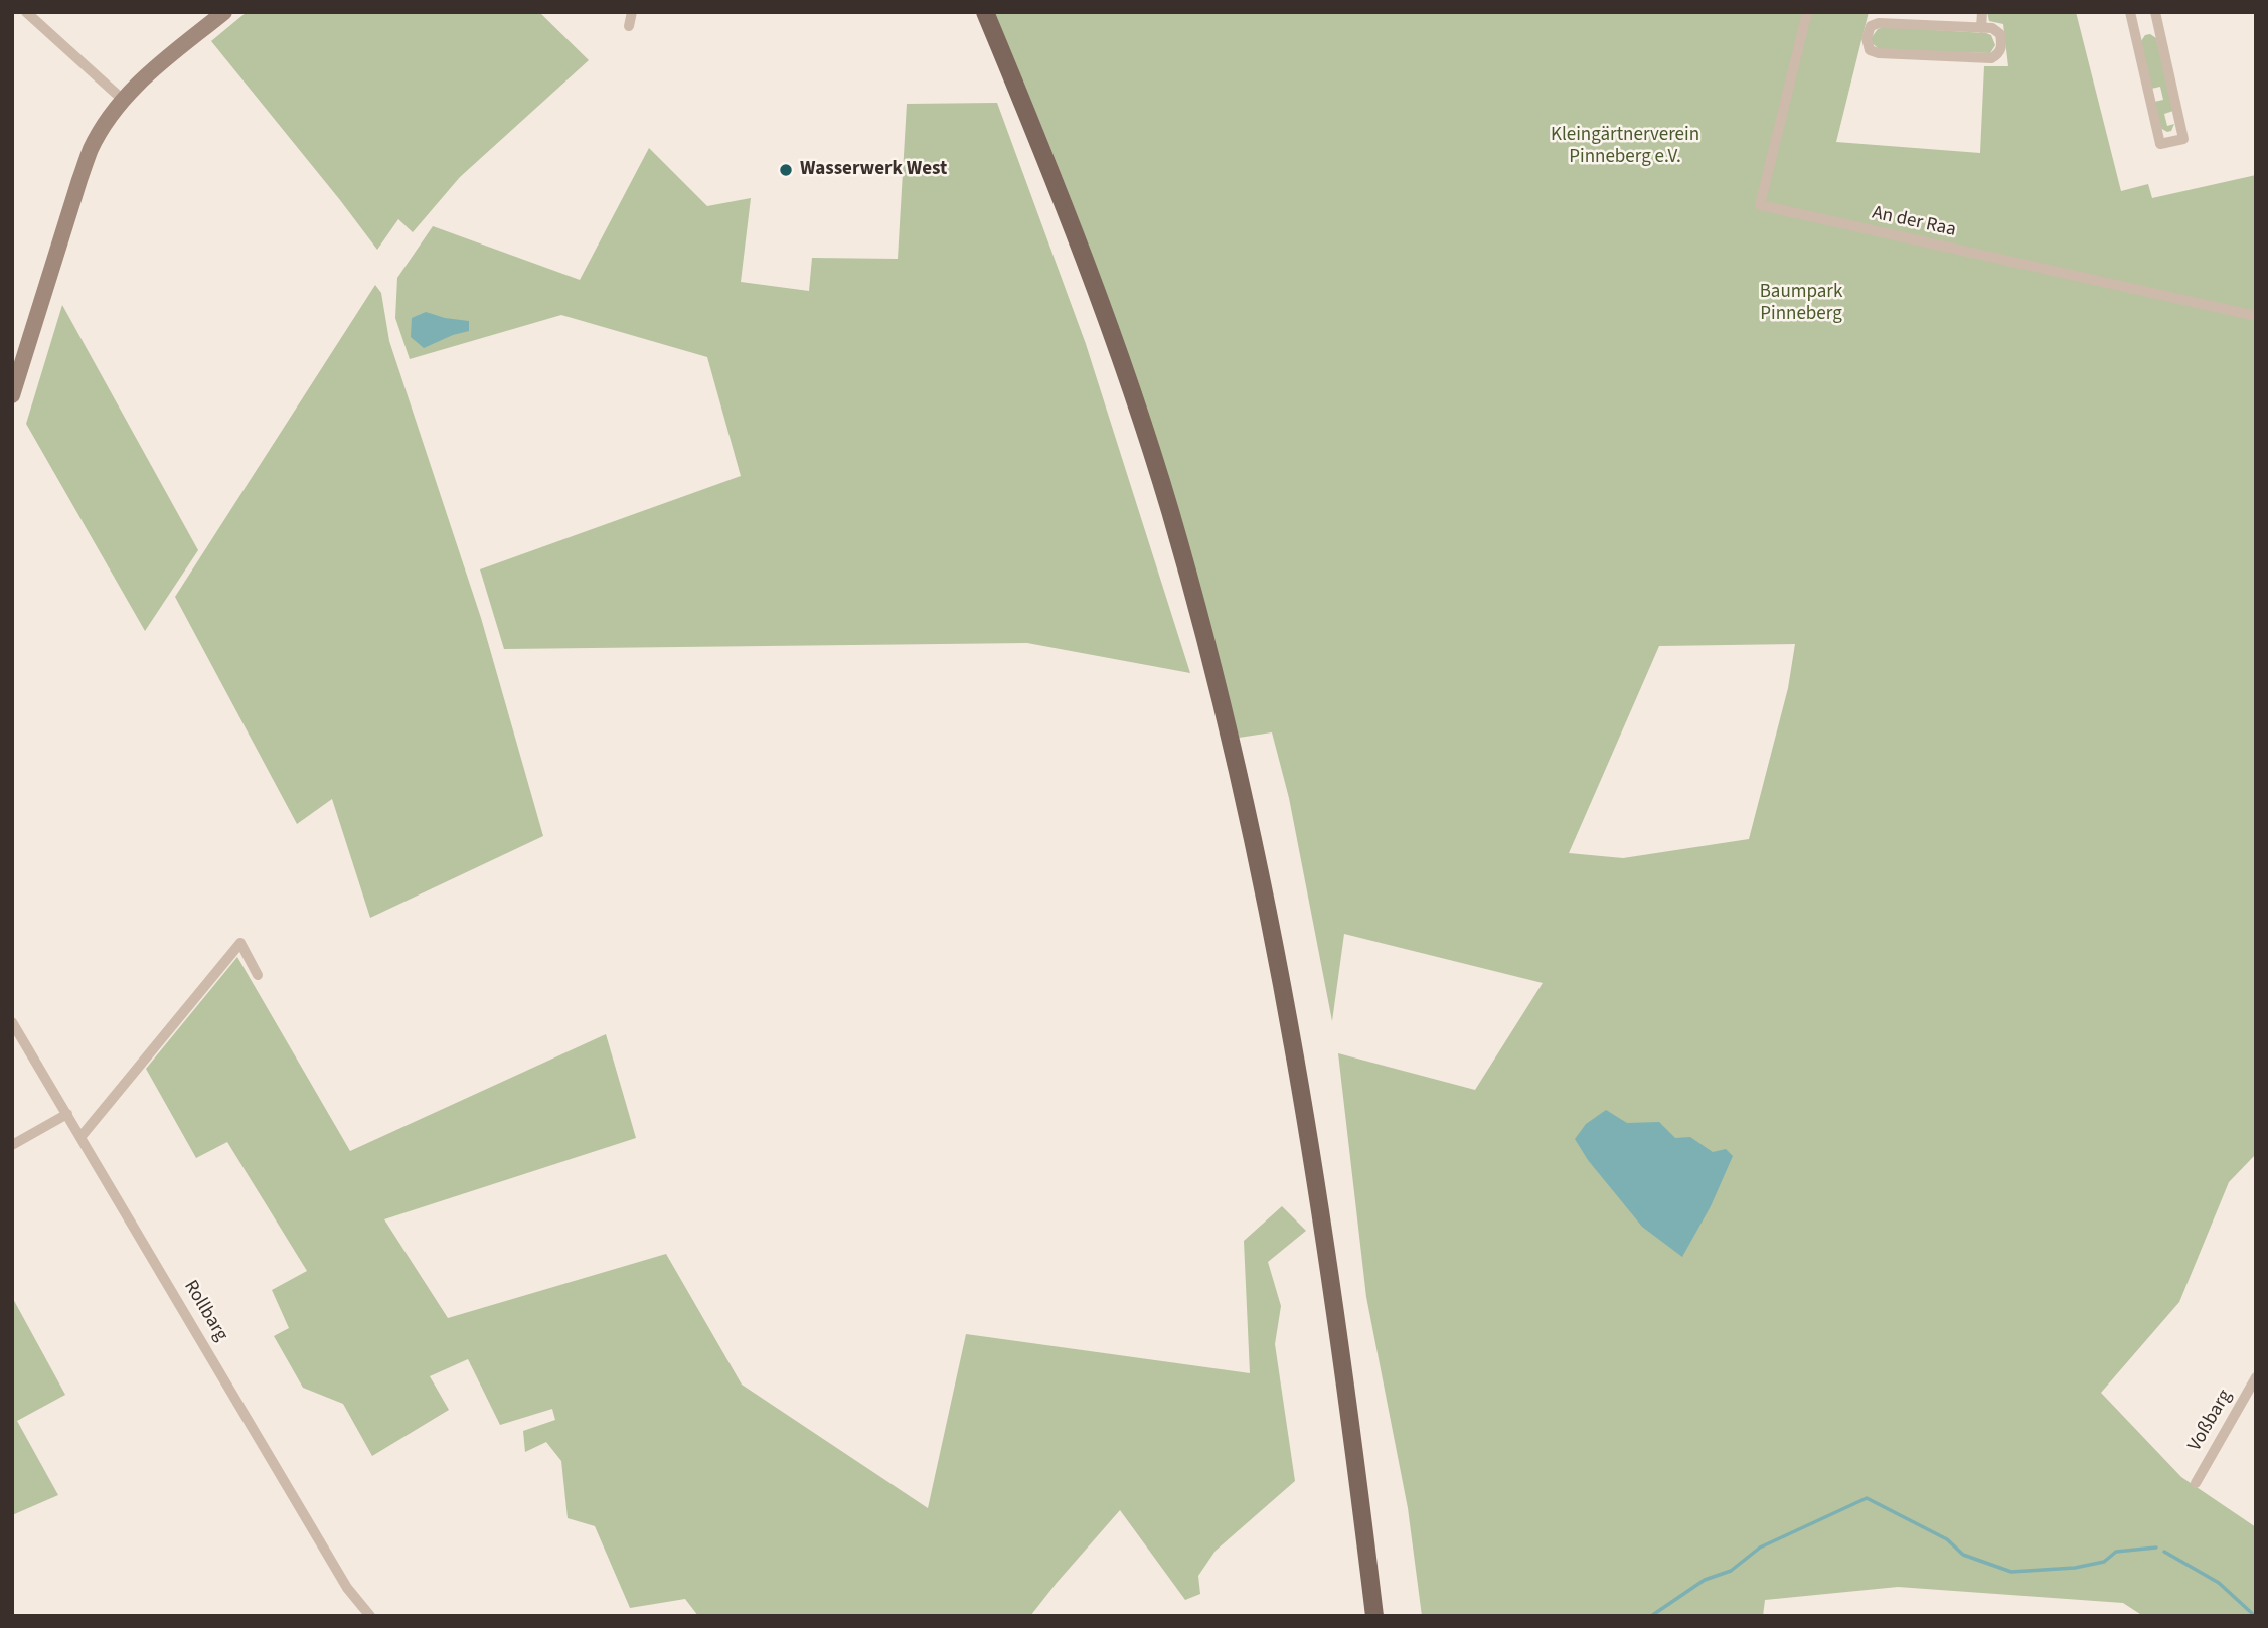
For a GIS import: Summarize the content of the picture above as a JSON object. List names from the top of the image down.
{
  "streets": {
    "street": ["An der Raa", "Rollbarg", "Voßbarg"]
  },
  "parks": ["Kleingärtnerverein Pinneberg e.V.", "Baumpark Pinneberg"],
  "places": ["Wasserwerk West"]
}
